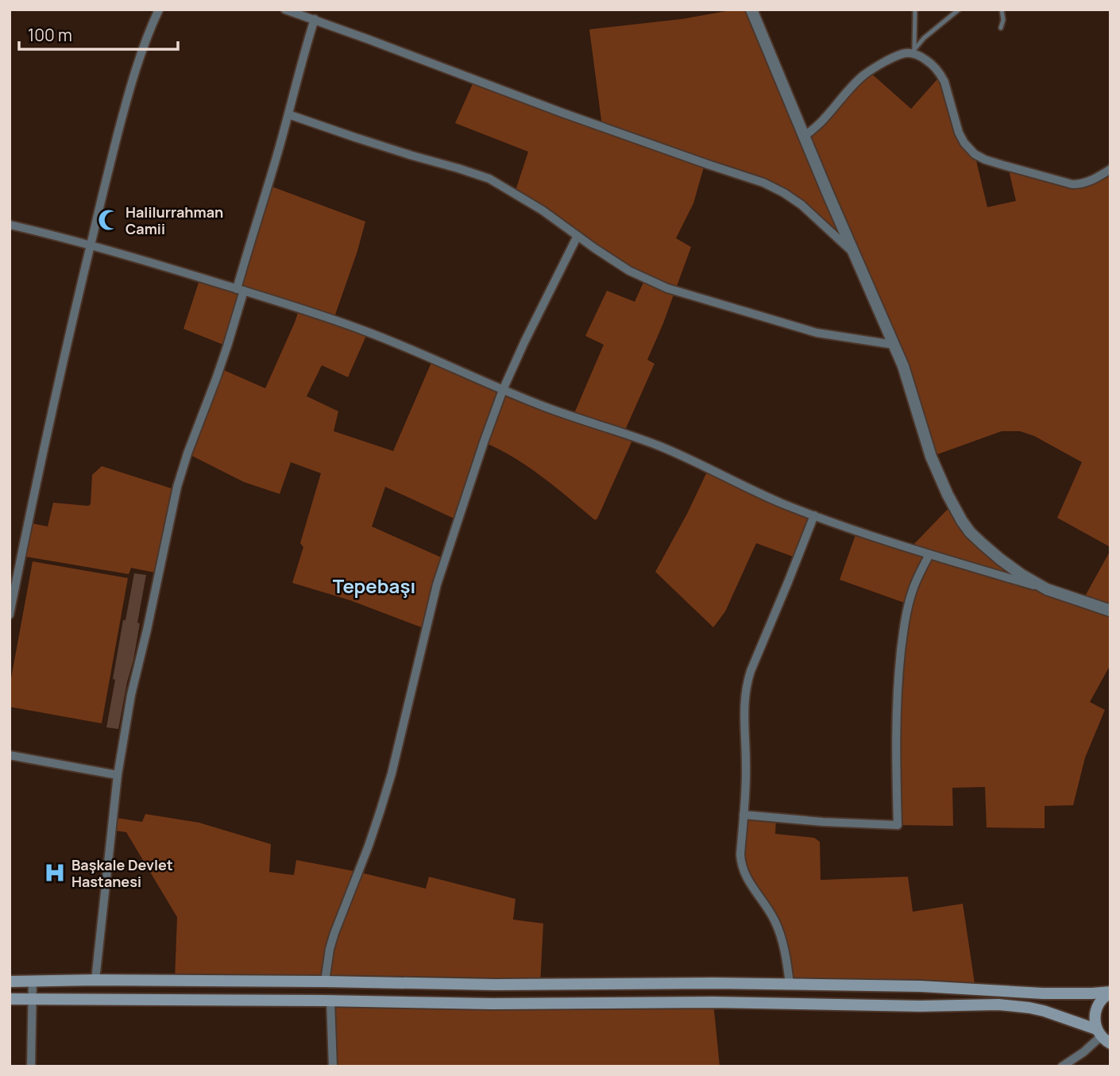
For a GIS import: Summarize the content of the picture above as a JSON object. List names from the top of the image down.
{
  "districts": ["Tepebaşı"],
  "places": {
    "mosque": ["Halilurrahman Camii"],
    "hospital": ["Başkale Devlet Hastanesi"]
  },
  "scale_bar": "100 m"
}
